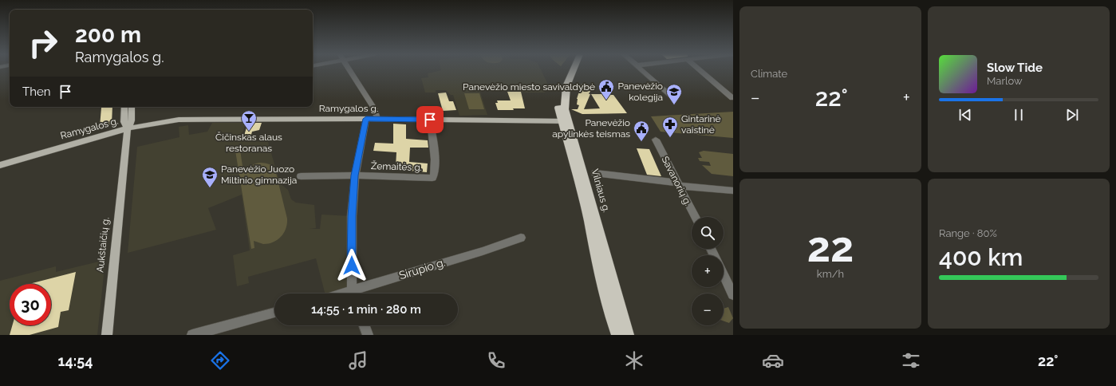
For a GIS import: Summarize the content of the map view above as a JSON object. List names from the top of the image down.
{
  "streets": {
    "highway": ["Vilniaus g."],
    "main road": ["Ramygalos g.", "Aukštaičių g."],
    "street": ["Žemaitės g.", "Savanorių g.", "Sirupio g."]
  },
  "crossings": [
    ["Ramygalos g.", "Žemaitės g."],
    ["Ramygalos g.", "Vilniaus g."],
    ["Ramygalos g.", "Aukštaičių g."]
  ],
  "places": {
    "public building": ["Panevėžio miesto savivaldybė", "Panevėžio apylinkės teismas"],
    "school or university": ["Panevėžio kolegija", "Panevėžio Juozo Miltinio gimnazija"],
    "bar": ["Čičinskas alaus restoranas"],
    "pharmacy": ["Gintarinė vaistinė"]
  },
  "page": {
    "tile": [
      "Climate",
      ["22", "km/h"],
      ["Range · 80%", "400 km"]
    ],
    "turn": ["200 m", "Ramygalos g."],
    "song": ["Slow Tide", "Marlow"],
    "then": "Then",
    "heat": ["−", "22°", "+"],
    "map_buttons": ["+", "−"],
    "limit": "30",
    "trip": "14:55 · 1 min · 280 m",
    "tabs": ["14:54", "22°"]
  }
}
